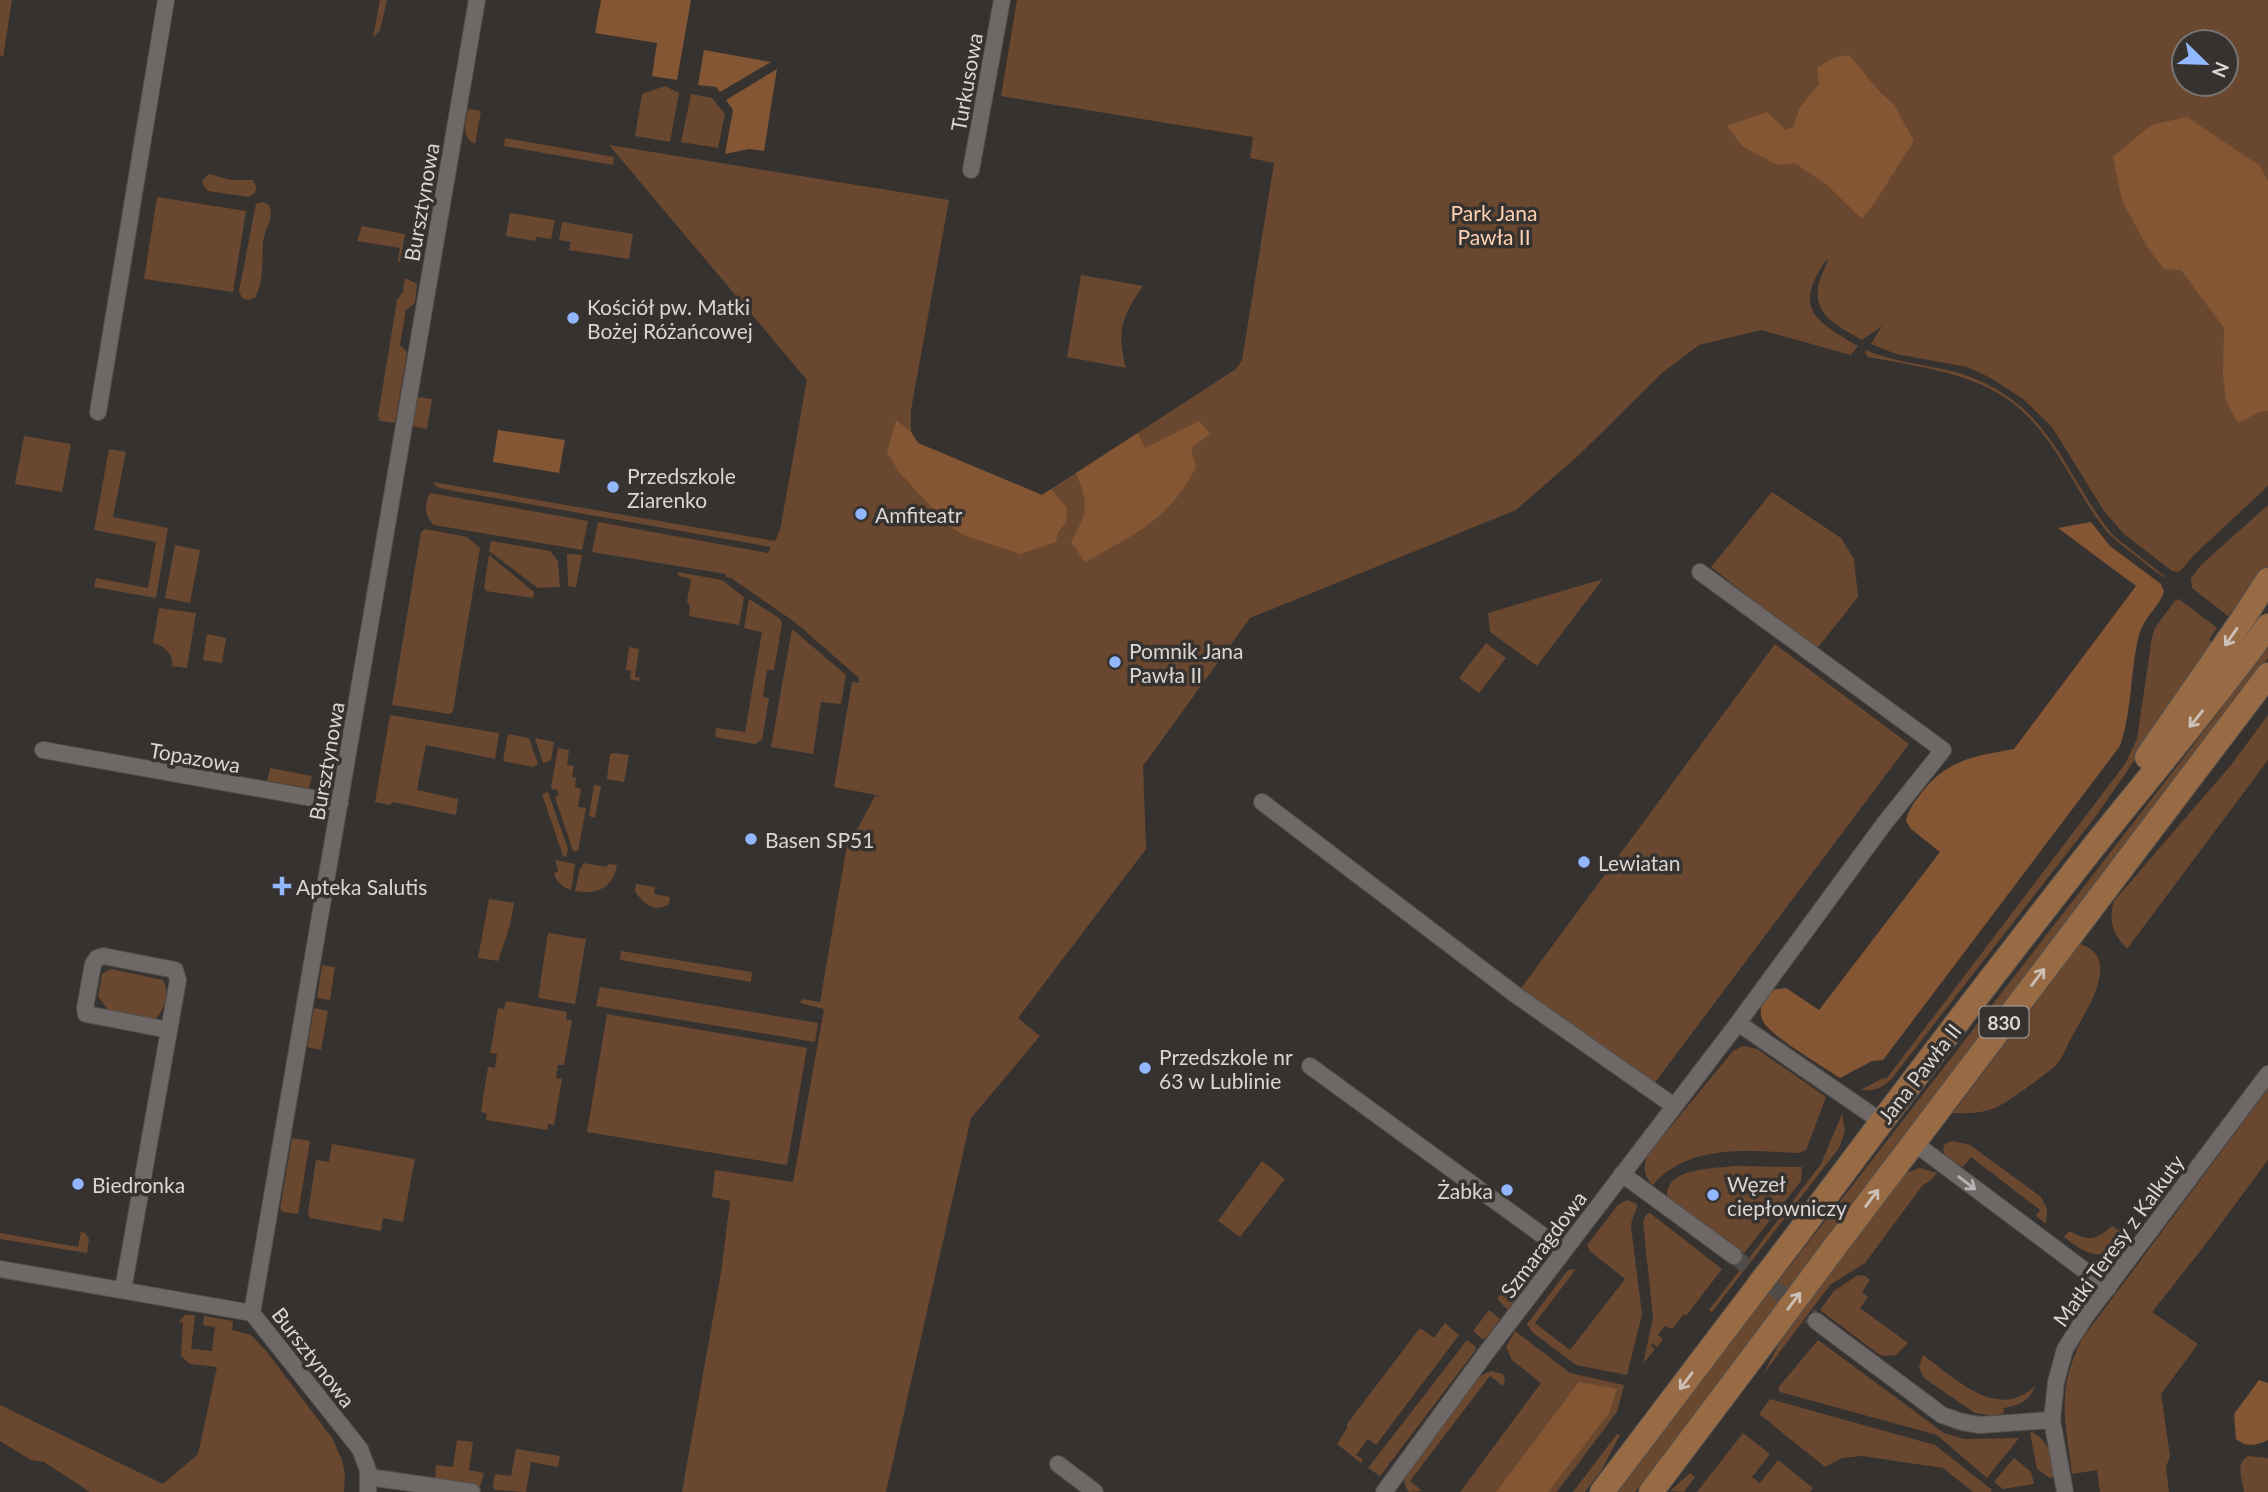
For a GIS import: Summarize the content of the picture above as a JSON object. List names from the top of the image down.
{
  "streets": {
    "main road": ["830", "Jana Pawła II"],
    "street": [
      "Turkusowa",
      "Bursztynowa",
      "Topazowa",
      "Matki Teresy z Kalkuty",
      "Szmaragdowa"
    ]
  },
  "crossings": [
    ["Bursztynowa", "Topazowa"]
  ],
  "parks": ["Park Jana Pawła II"],
  "places": {
    "other": [
      "Kościół pw. Matki Bożej Różańcowej",
      "Przedszkole Ziarenko",
      "Amfiteatr",
      "Pomnik Jana Pawła II",
      "Basen SP51",
      "Lewiatan",
      "Przedszkole nr 63 w Lublinie",
      "Biedronka",
      "Żabka",
      "Węzeł ciepłowniczy"
    ],
    "health": ["Apteka Salutis"]
  },
  "north": "bottom right"
}
